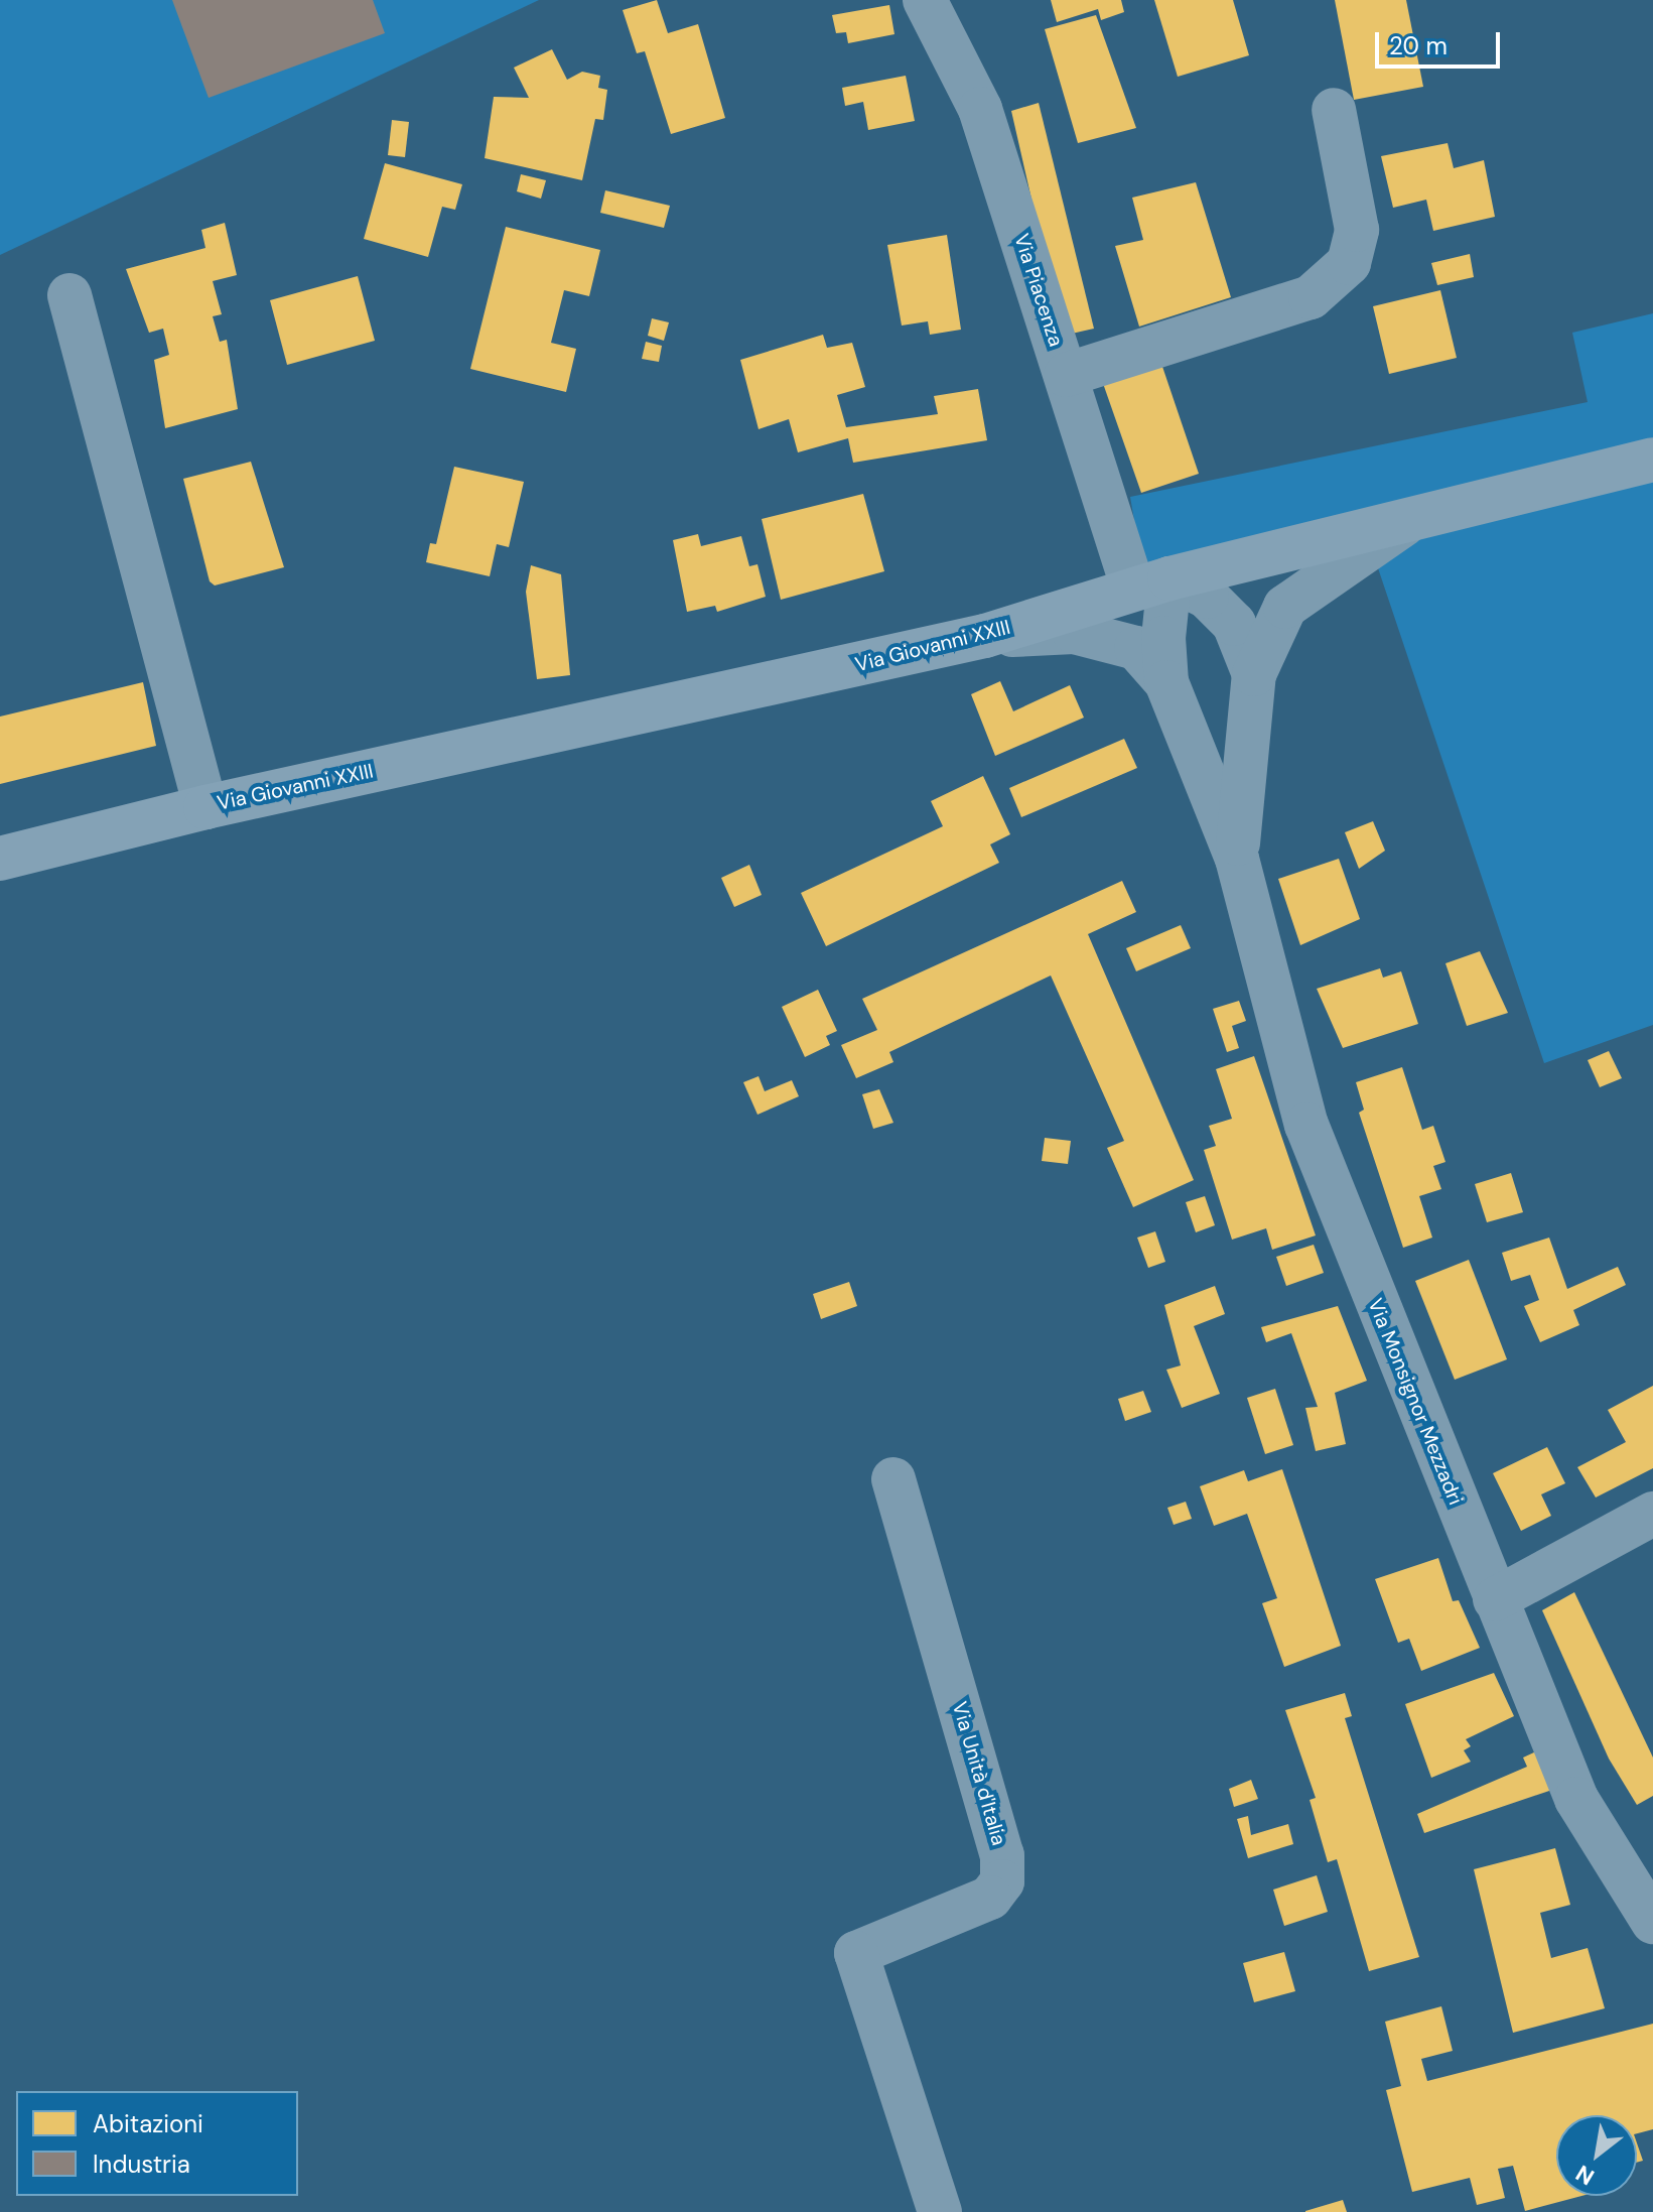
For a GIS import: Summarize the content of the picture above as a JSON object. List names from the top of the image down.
{
  "streets": {
    "street": [
      "Via Piacenza",
      "Via Giovanni XXIII",
      "Via Monsignor Mezzadri",
      "Via Unità d'Italia"
    ]
  },
  "crossings": [
    ["Via Piacenza", "Via Giovanni XXIII"]
  ],
  "legend": ["Abitazioni", "Industria"],
  "scale_bar": "20 m",
  "north": "bottom left"
}
